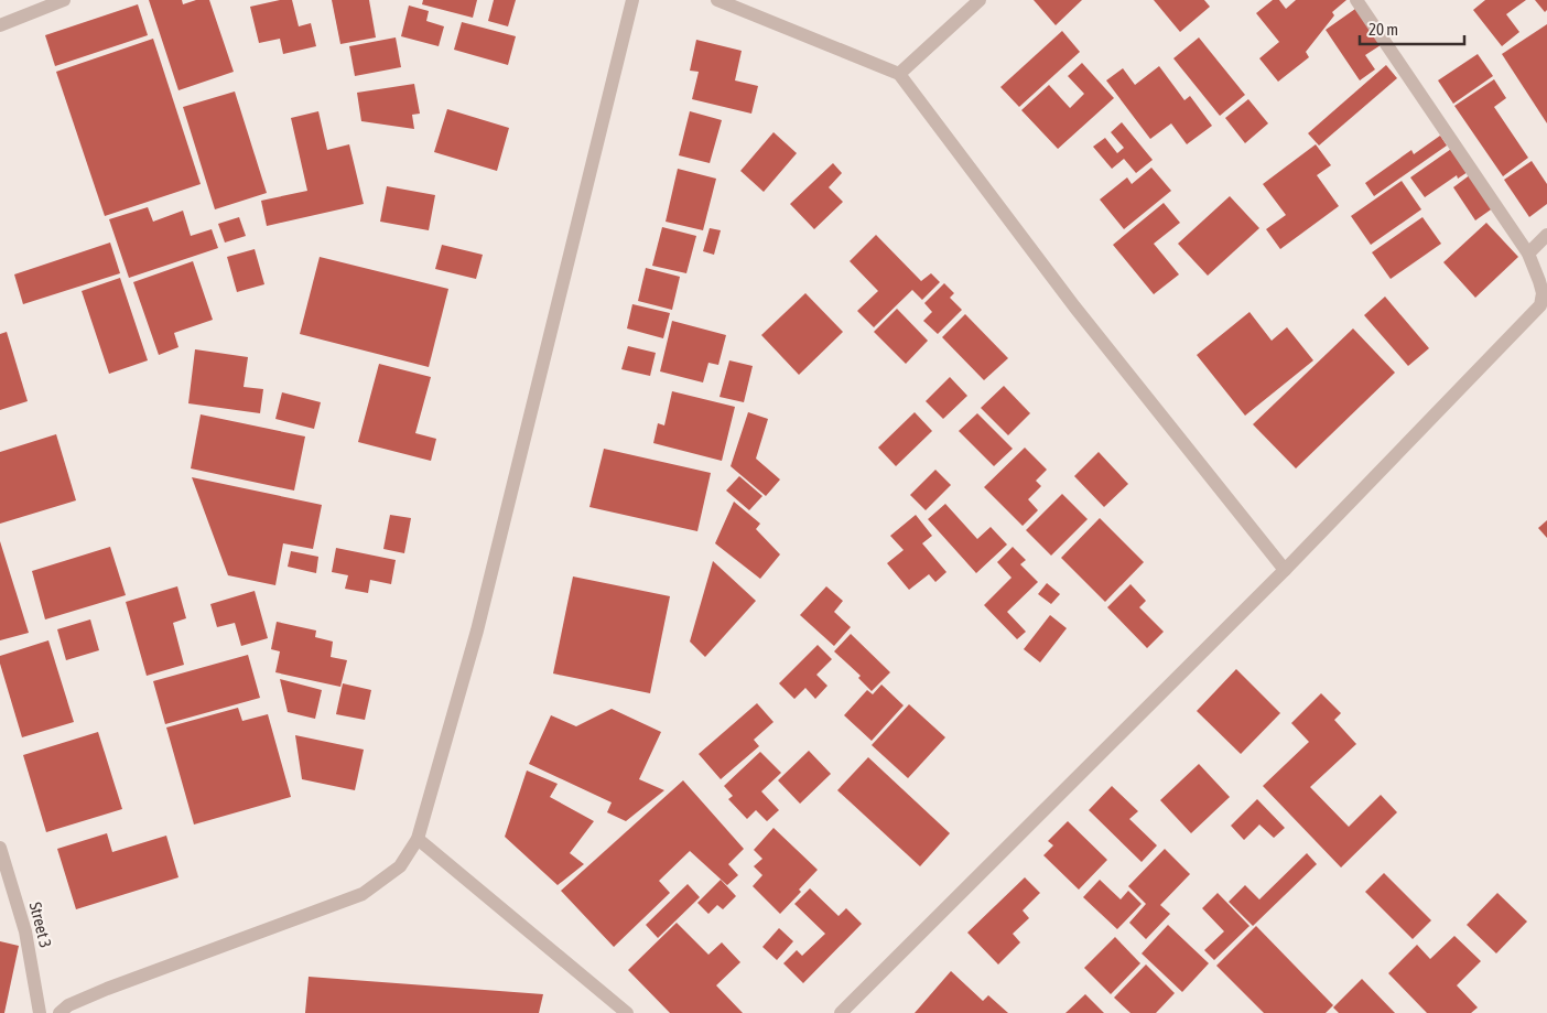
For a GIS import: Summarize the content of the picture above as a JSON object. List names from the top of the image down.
{
  "streets": {
    "street": ["Street 3"]
  },
  "scale_bar": "20 m"
}
